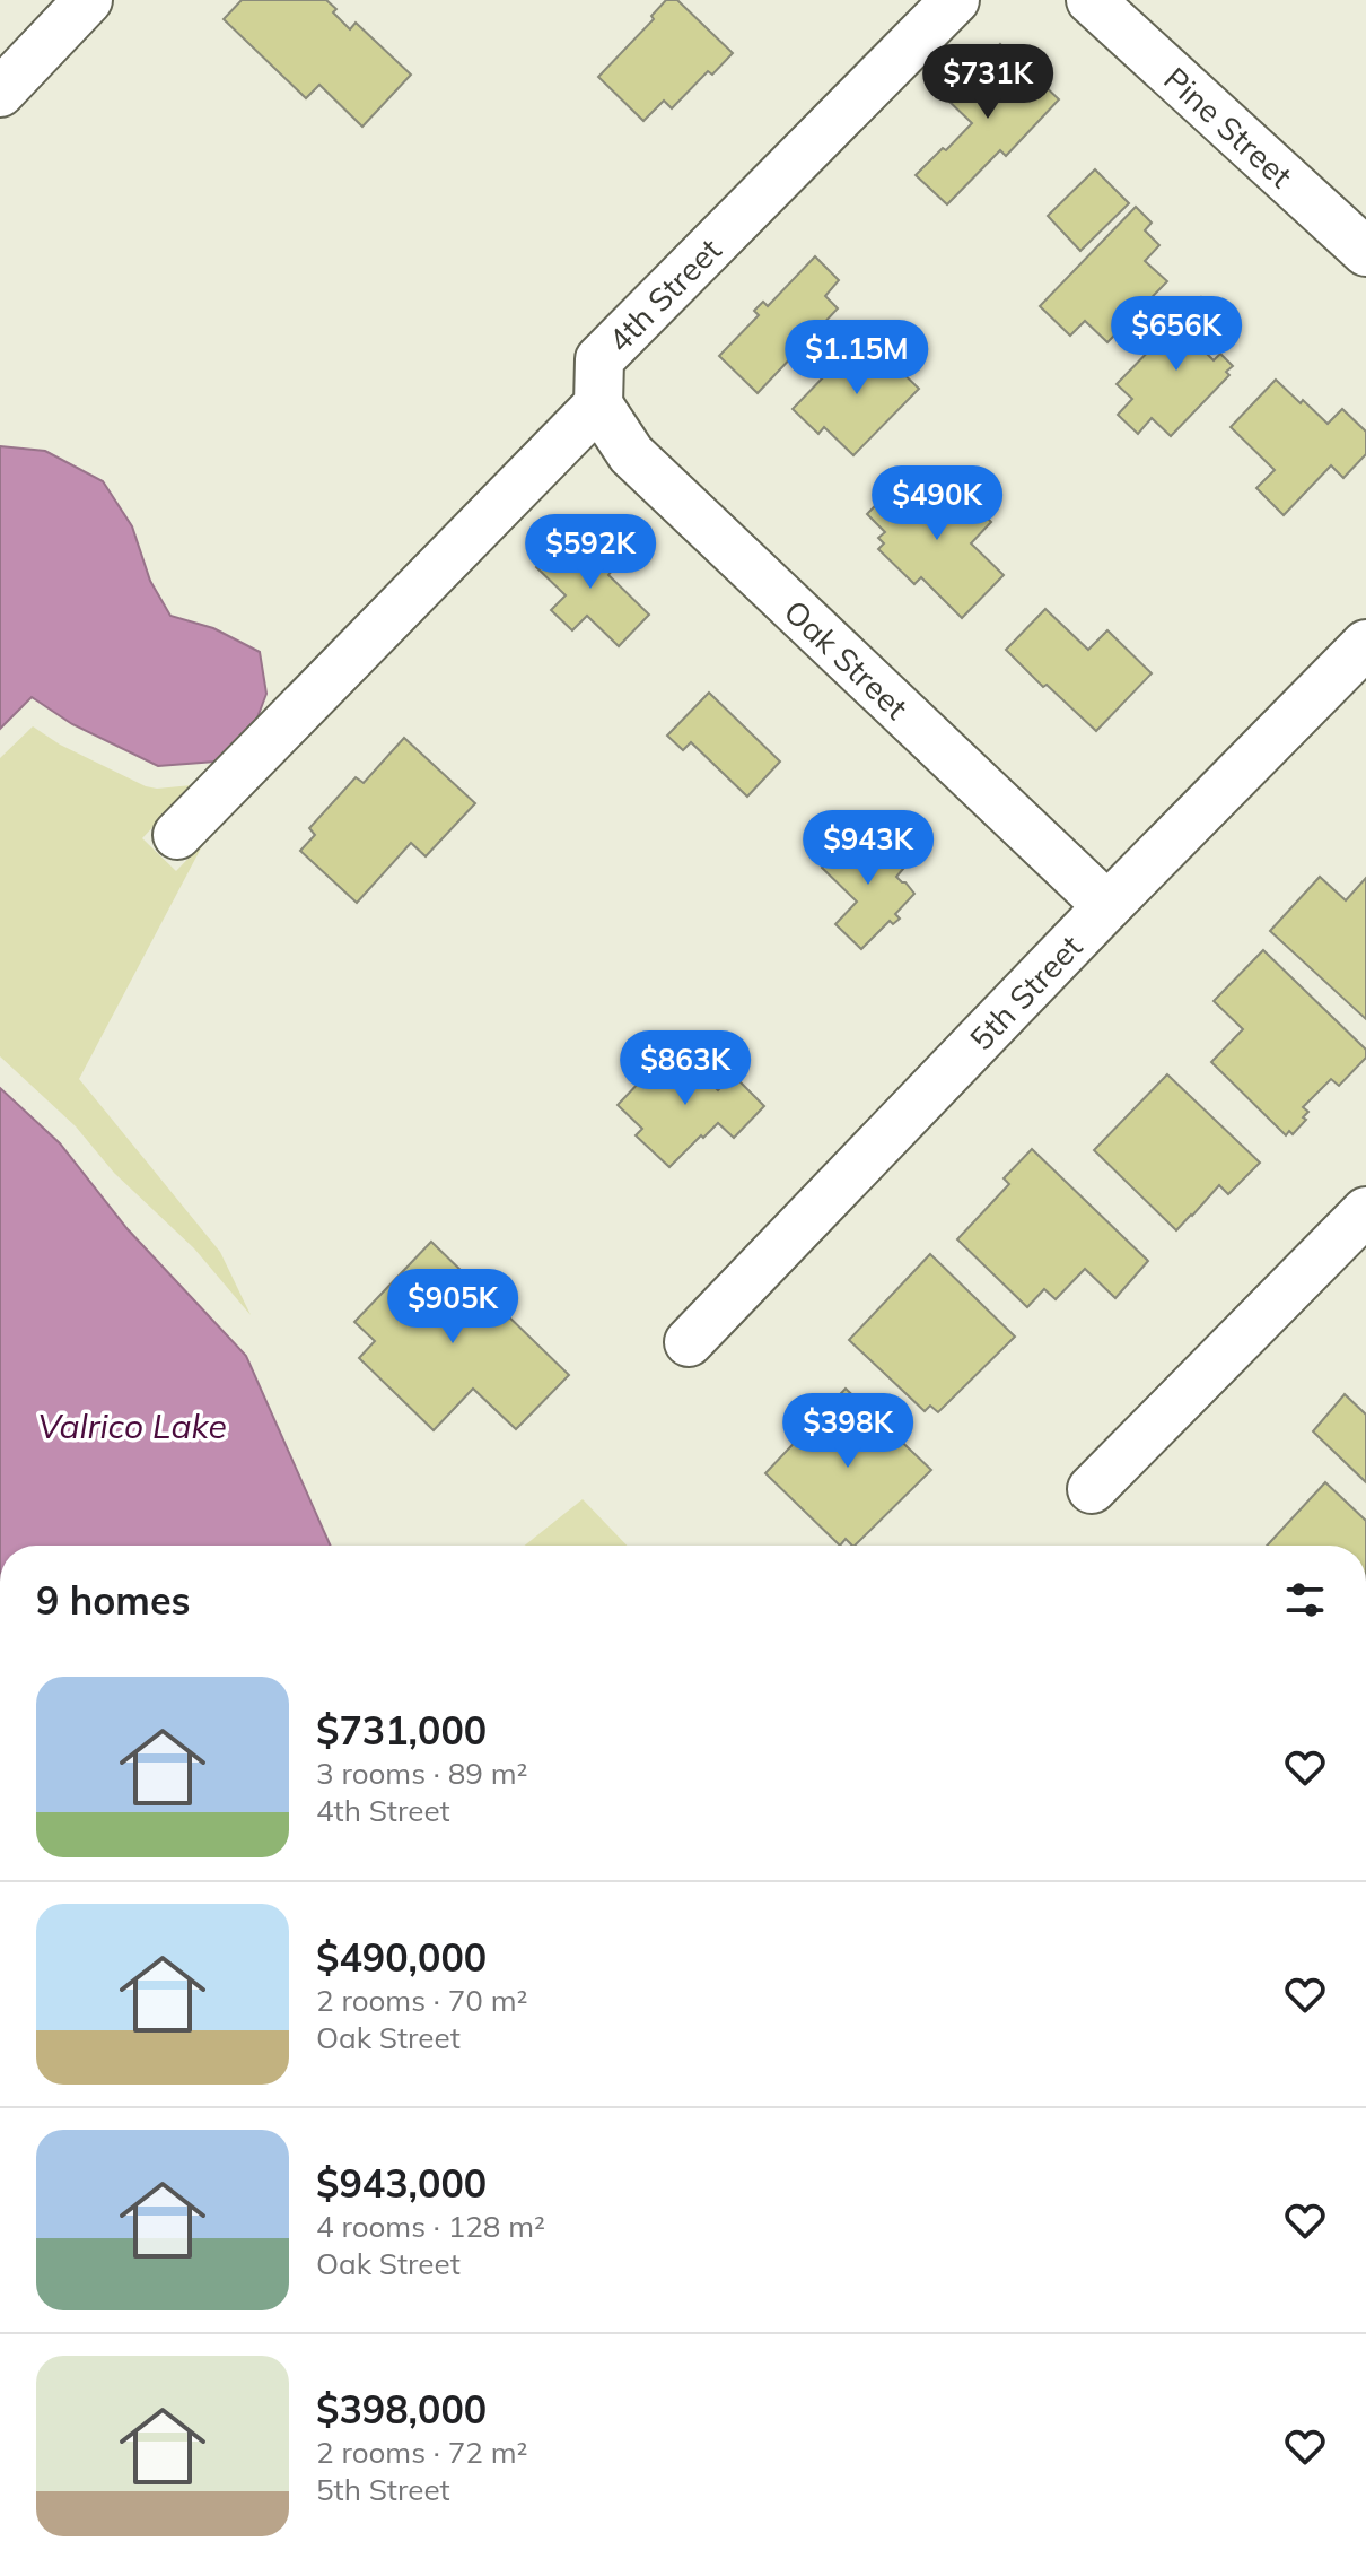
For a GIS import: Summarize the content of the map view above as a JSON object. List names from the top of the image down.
{
  "streets": {
    "street": [
      "Pine Street",
      "4th Street",
      "Oak Street",
      "5th Street"
    ]
  },
  "crossings": [
    ["4th Street", "Oak Street"],
    ["Oak Street", "5th Street"]
  ],
  "water": ["Valrico Lake"],
  "page": {
    "price": [
      "$731K",
      "$656K",
      "$1.15M",
      "$490K",
      "$592K",
      "$943K",
      "$863K",
      "$905K",
      "$398K"
    ],
    "heading": "9 homes",
    "list": [
      {
        "name": "$731,000",
        "note": "3 rooms · 89 m² · 4th Street"
      },
      {
        "name": "$490,000",
        "note": "2 rooms · 70 m² · Oak Street"
      },
      {
        "name": "$943,000",
        "note": "4 rooms · 128 m² · Oak Street"
      },
      {
        "name": "$398,000",
        "note": "2 rooms · 72 m² · 5th Street"
      }
    ]
  }
}
